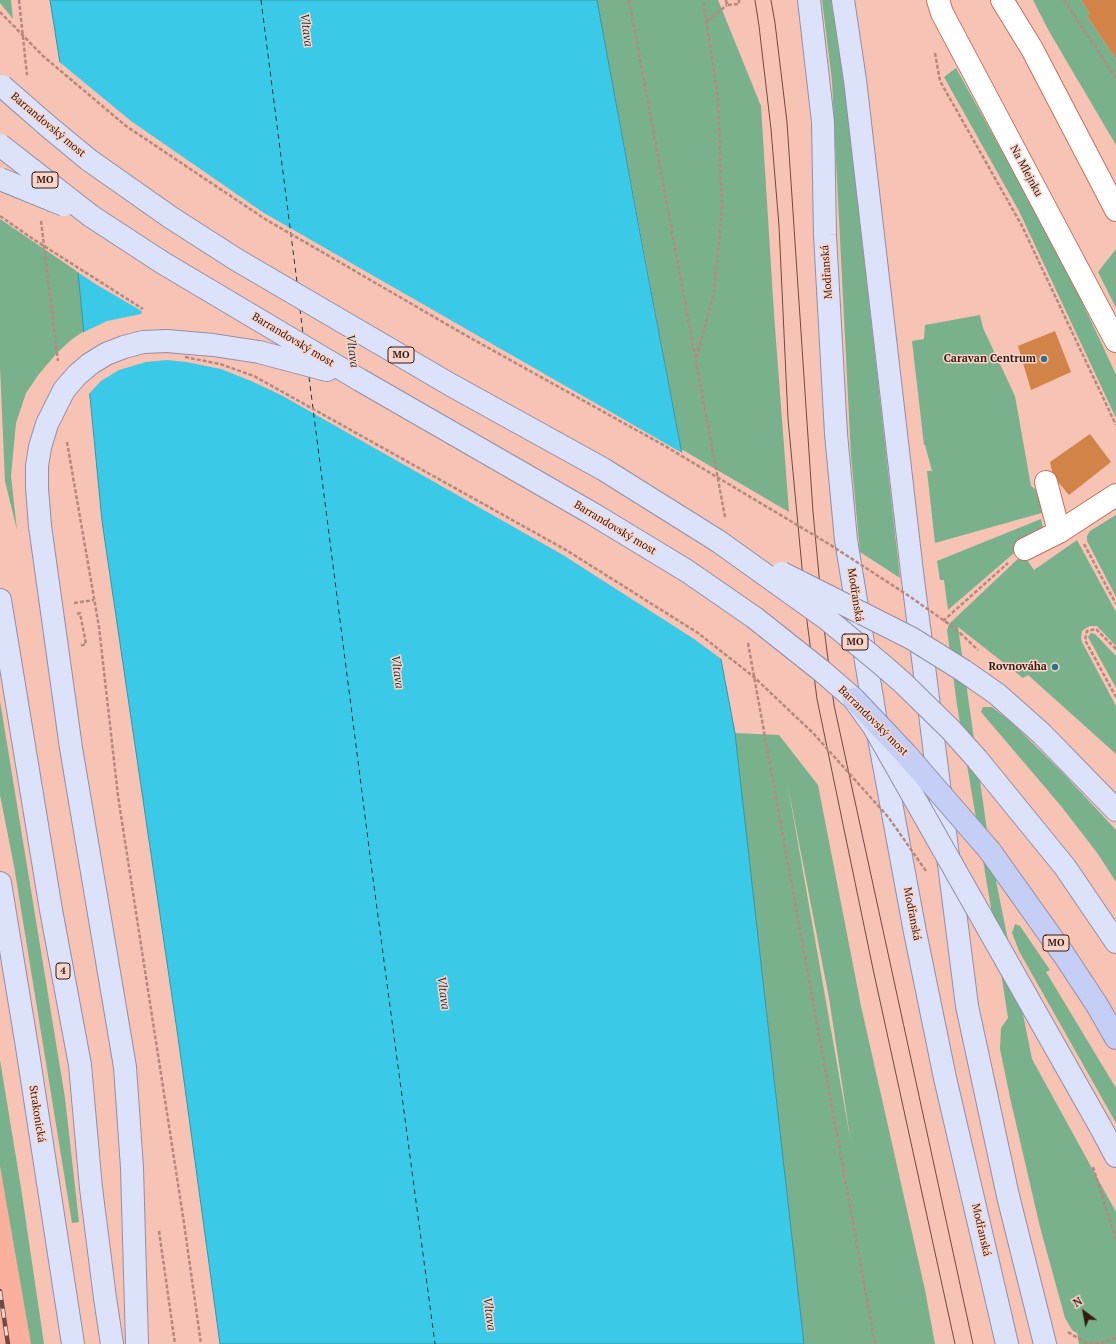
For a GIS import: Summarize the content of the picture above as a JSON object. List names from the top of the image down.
{
  "streets": {
    "highway": ["Barrandovský most", "MO"],
    "main road": ["Modřanská", "4", "Strakonická"],
    "street": ["Na Mlejnku"]
  },
  "water": ["Vltava"],
  "places": ["Caravan Centrum", "Rovnováha"],
  "north": "top left"
}
